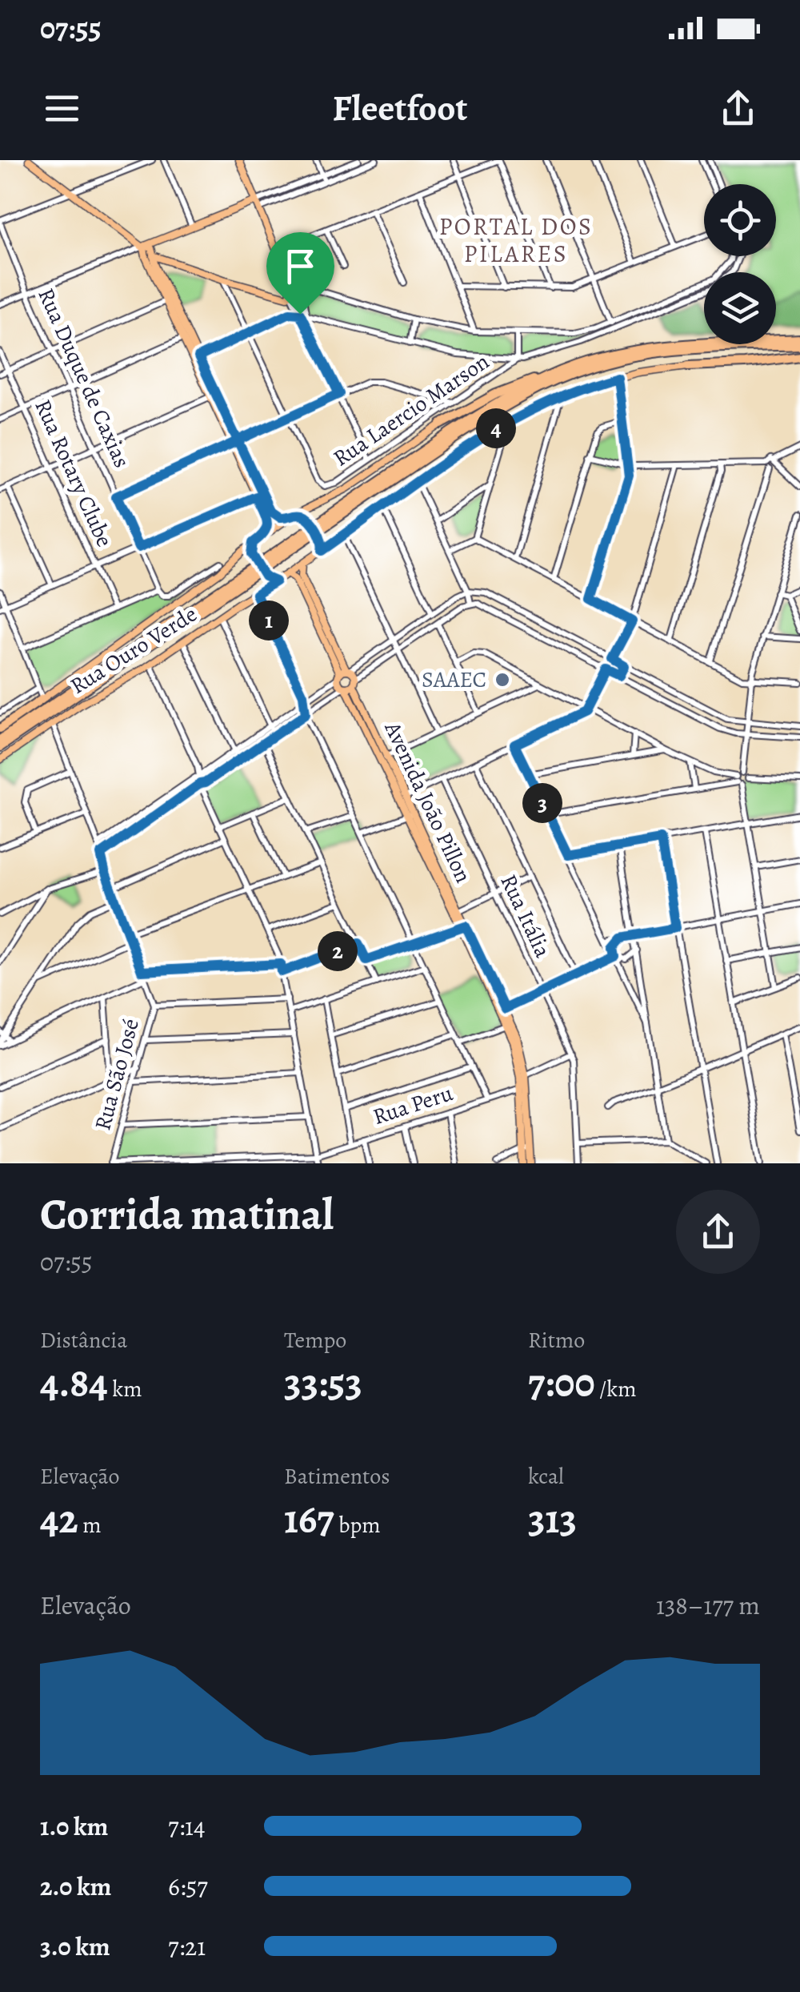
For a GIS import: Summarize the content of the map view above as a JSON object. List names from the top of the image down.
{
  "streets": {
    "main road": ["Rua Ouro Verde", "Avenida João Pillon"],
    "street": [
      "Rua Duque de Caxias",
      "Rua Laercio Marson",
      "Rua Rotary Clube",
      "Rua Itália",
      "Rua São José",
      "Rua Peru"
    ]
  },
  "crossings": [
    ["Rua Ouro Verde", "Rua São José"],
    ["Avenida João Pillon", "Rua Peru"],
    ["Rua São José", "Rua Peru"]
  ],
  "districts": ["PORTAL DOS PILARES"],
  "places": ["SAAEC"],
  "page": {
    "status": "07:55",
    "header": "Fleetfoot",
    "pins": [
      "4",
      "1",
      "3",
      "2"
    ],
    "heading": ["Corrida matinal", "07:55"],
    "stats": [
      ["Distância", "4.84 km"],
      ["Tempo", "33:53"],
      ["Ritmo", "7:00 /km"],
      ["Elevação", "42 m"],
      ["Batimentos", "167 bpm"],
      ["kcal", "313"]
    ],
    "chart": ["Elevação", "138–177 m"],
    "list": [
      {
        "name": "1.0 km",
        "note": "7:14"
      },
      {
        "name": "2.0 km",
        "note": "6:57"
      },
      {
        "name": "3.0 km",
        "note": "7:21"
      }
    ]
  }
}
